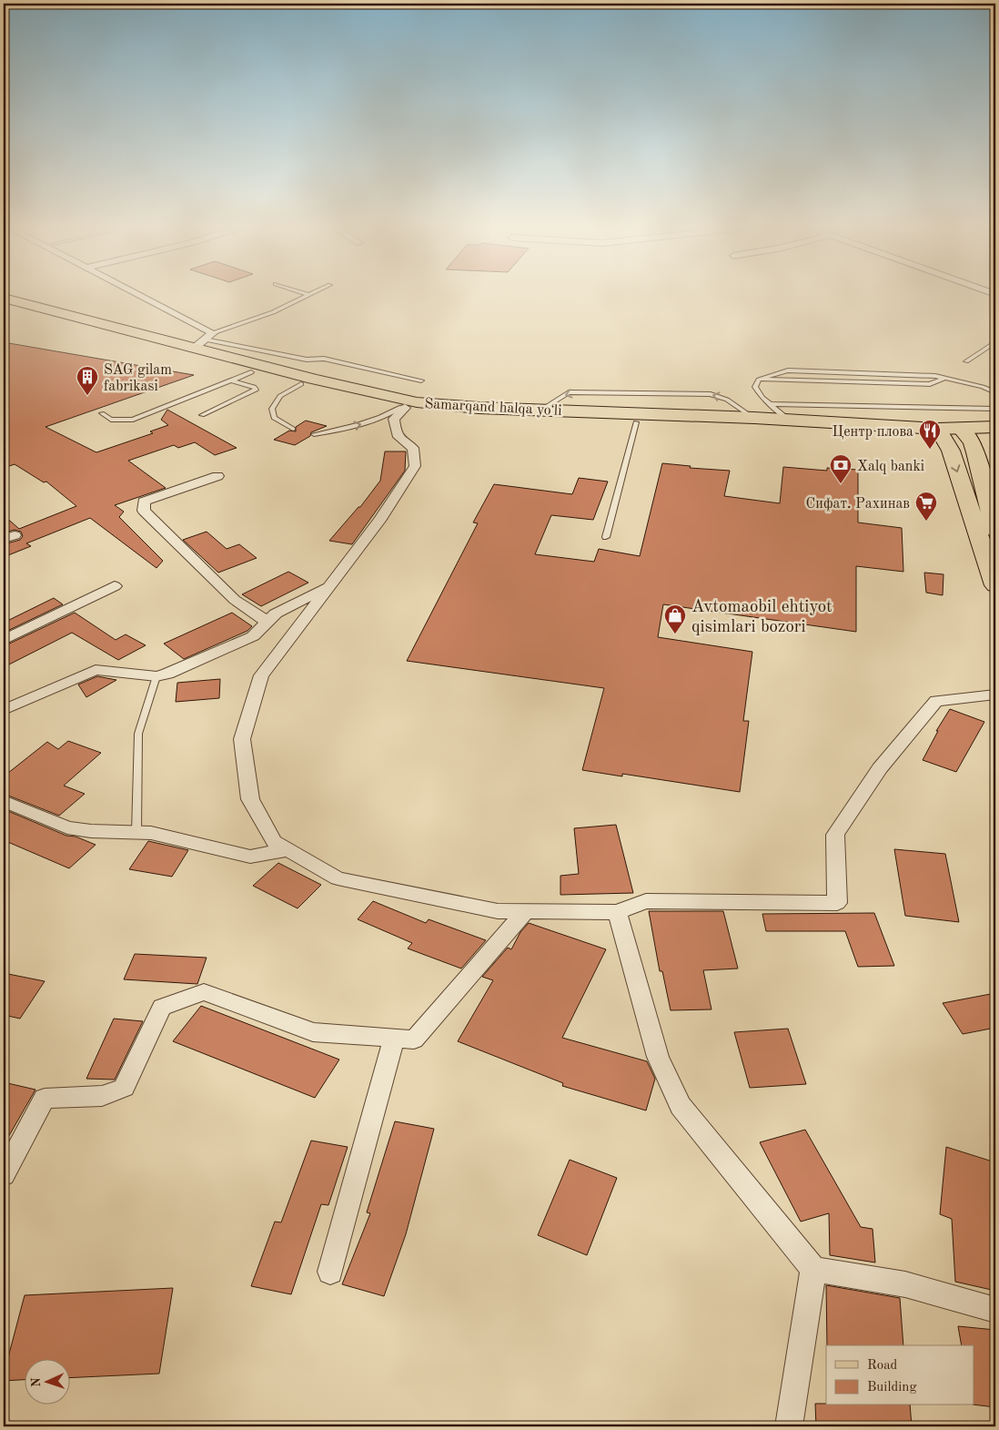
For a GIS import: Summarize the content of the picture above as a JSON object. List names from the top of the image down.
{
  "streets": {
    "main road": ["Samarqand halqa yoʻli"]
  },
  "places": {
    "building": ["SAG gilam fabrikasi"],
    "restaurant": ["Центр плова"],
    "bank": ["Xalq banki"],
    "supermarket": ["Сифат. Рахинав"],
    "shop": ["Avtomaobil ehtiyot qisimlari bozori"]
  },
  "legend": ["Road", "Building"],
  "north": "left"
}
